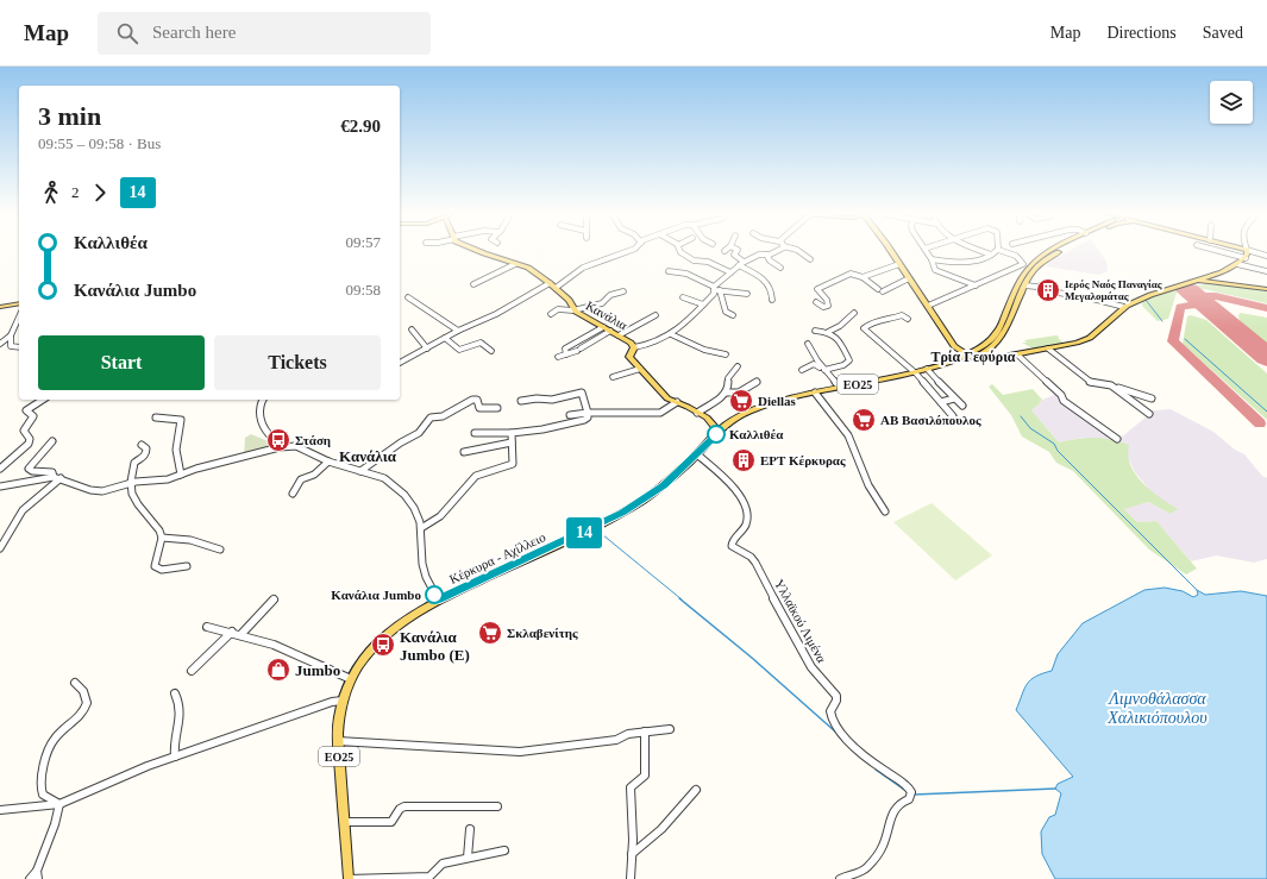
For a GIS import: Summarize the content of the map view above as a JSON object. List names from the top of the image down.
{
  "streets": {
    "main road": ["Κανάλια", "ΕΟ25", "Κέρκυρα - Αχίλλειο"],
    "street": ["Υλλαϊκού Λιμένα"]
  },
  "crossings": [
    ["Κανάλια", "Κέρκυρα - Αχίλλειο"],
    ["ΕΟ25", "Κέρκυρα - Αχίλλειο"],
    ["Κέρκυρα - Αχίλλειο", "Υλλαϊκού Λιμένα"]
  ],
  "districts": ["Τρία Γεφύρια", "Κανάλια"],
  "water": ["Λιμνοθάλασσα Χαλικιόπουλου"],
  "places": {
    "building": ["Ιερός Ναός Παναγίας Μεγαλομάτας", "ΕΡΤ Κέρκυρας"],
    "supermarket": ["Diellas", "ΑΒ Βασιλόπουλος", "Σκλαβενίτης"],
    "other": ["Καλλιθέα", "Κανάλια Jumbo"],
    "bus stop": ["Στάση", "Κανάλια Jumbo (E)"],
    "shop": ["Jumbo"]
  },
  "lines": ["bus line 14"],
  "page": {
    "header": "Map",
    "search": "Search here",
    "nav": ["Map", "Directions", "Saved"],
    "on_map": "14",
    "heading": ["3 min", "09:55 – 09:58 · Bus", "€2.90"],
    "legs": ["2", "14"],
    "list": [
      {
        "name": "Καλλιθέα",
        "value": "09:57"
      },
      {
        "name": "Κανάλια Jumbo",
        "value": "09:58"
      }
    ],
    "buttons": ["Start", "Tickets"]
  }
}
